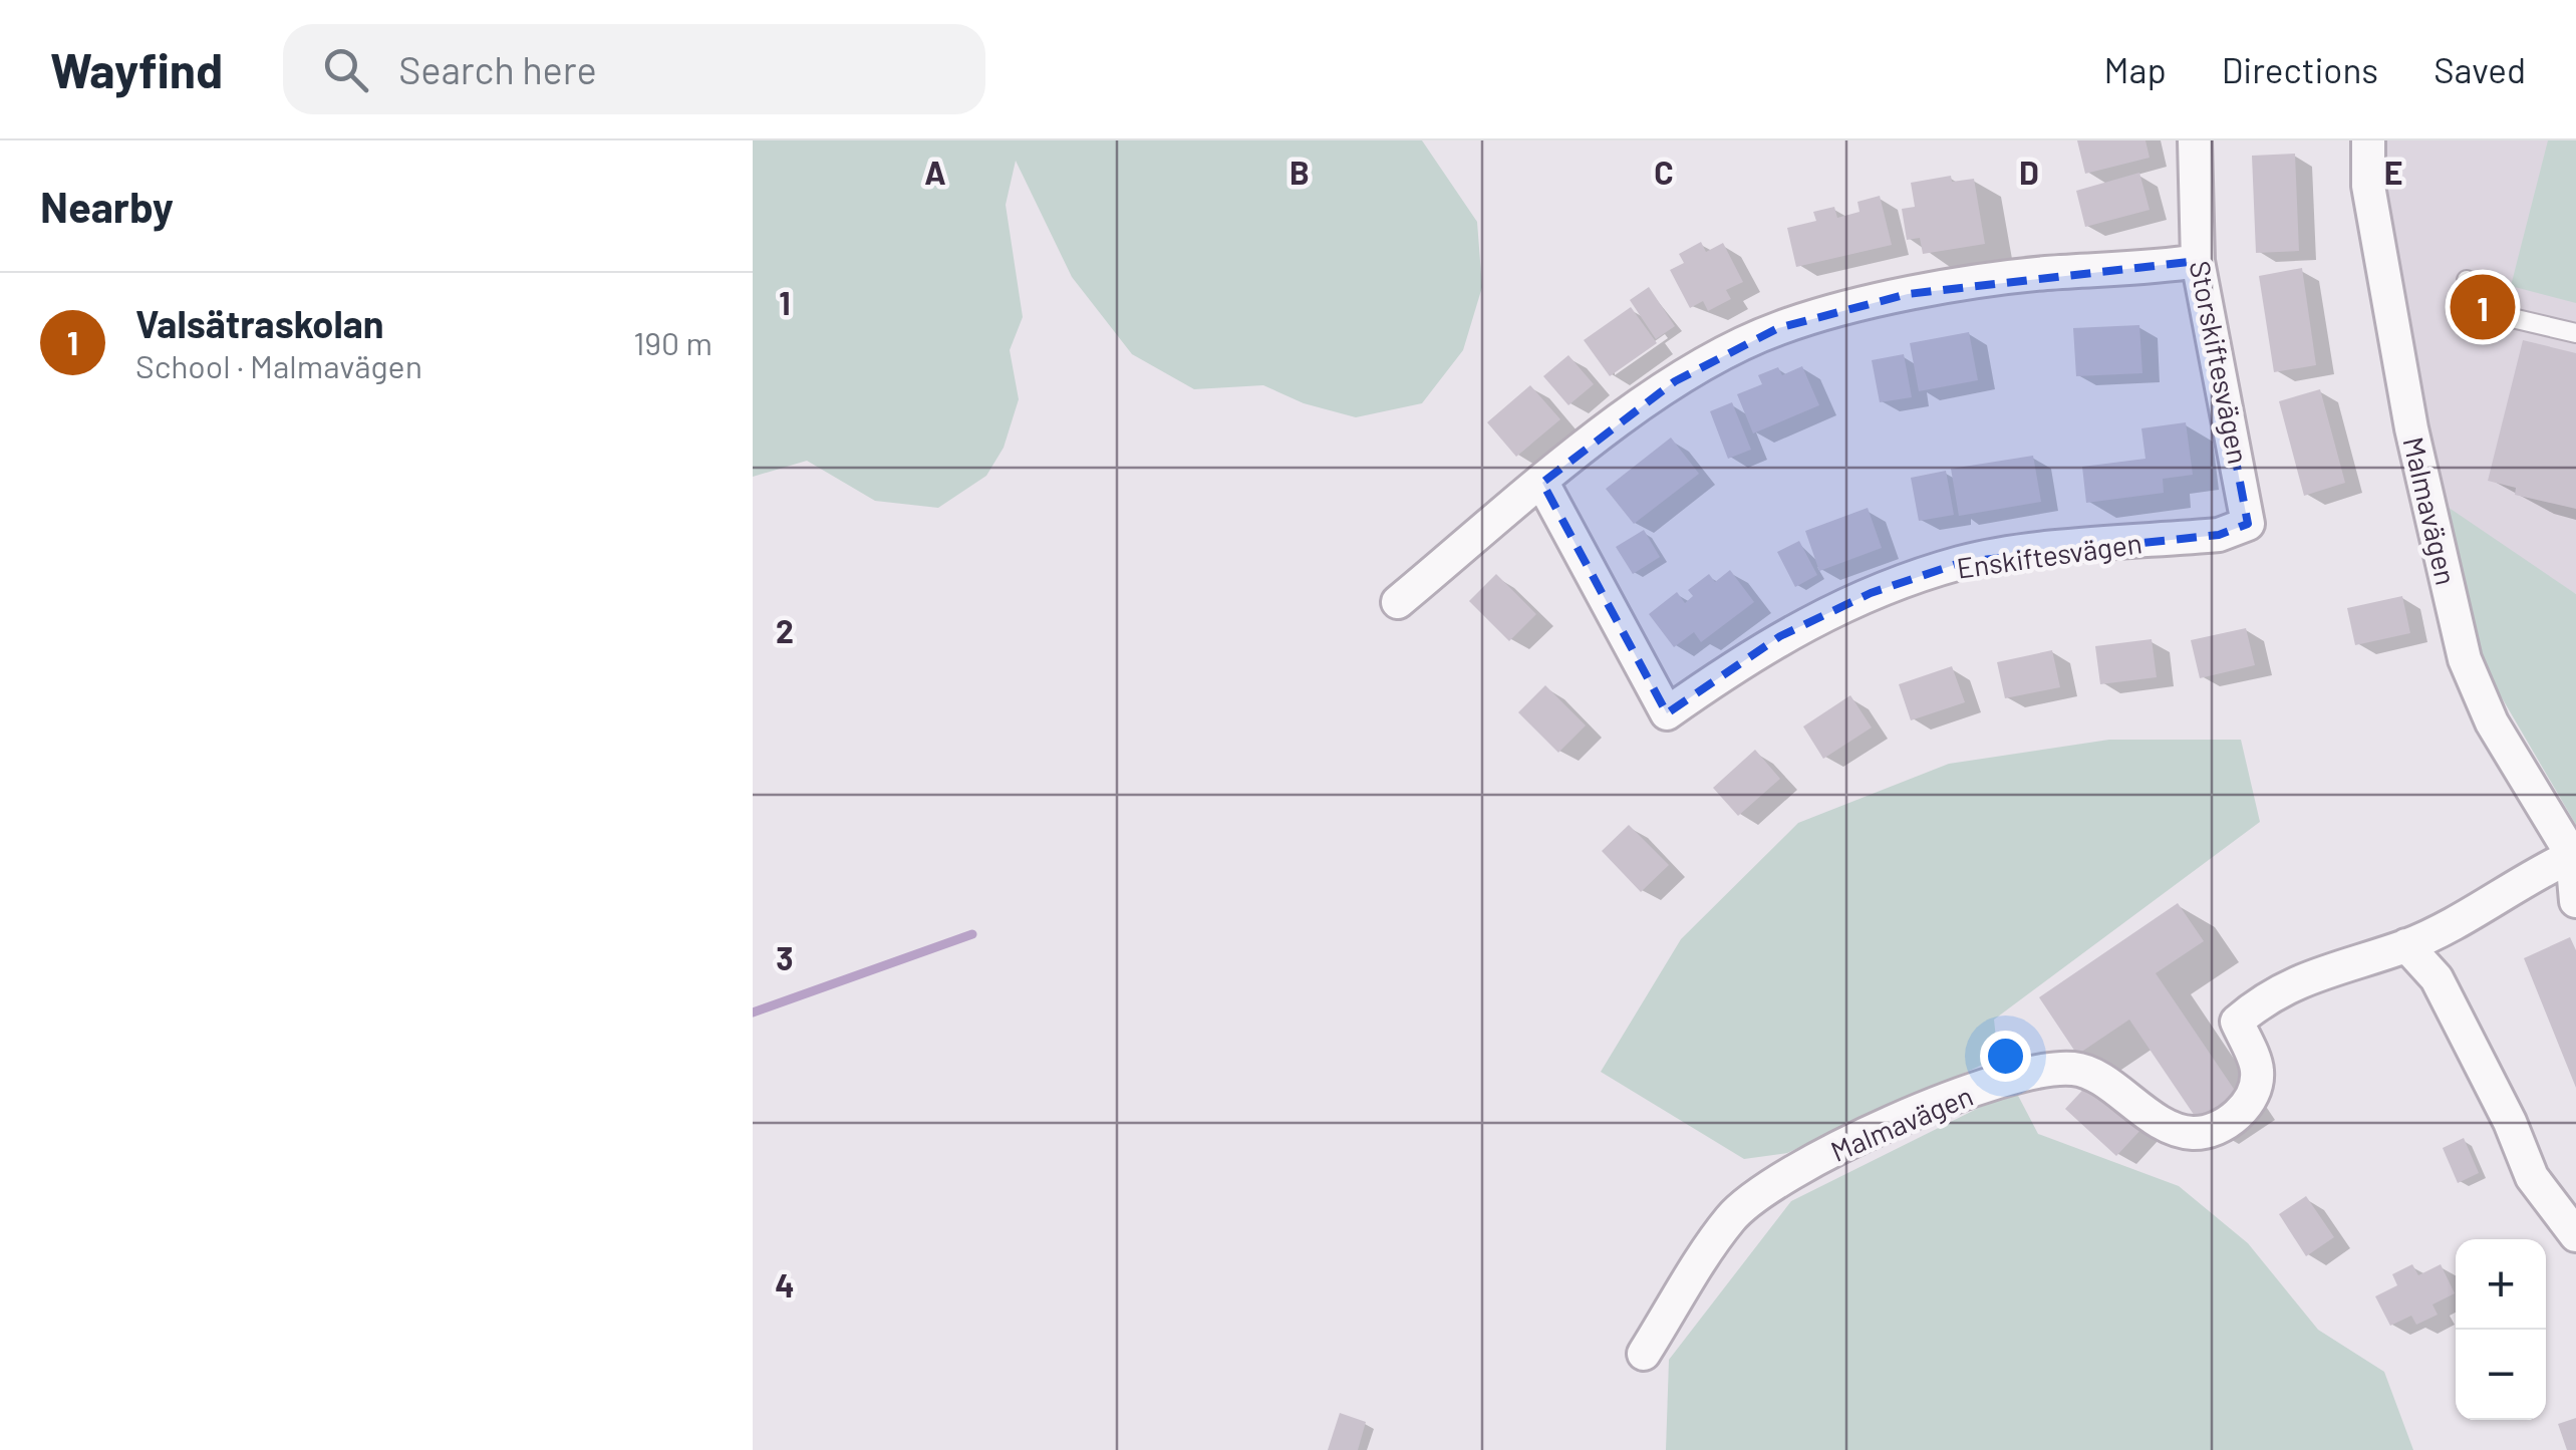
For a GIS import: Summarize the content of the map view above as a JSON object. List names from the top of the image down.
{
  "streets": {
    "street": ["Storskiftesvägen", "Malmavägen", "Enskiftesvägen"]
  },
  "crossings": [
    ["Storskiftesvägen", "Enskiftesvägen"]
  ],
  "page": {
    "header": "Wayfind",
    "search": "Search here",
    "nav": ["Map", "Directions", "Saved"],
    "heading": "Nearby",
    "pins": "1",
    "list": [
      {
        "mark": "1",
        "name": "Valsätraskolan",
        "note": "School · Malmavägen",
        "value": "190 m"
      }
    ],
    "map_buttons": ["+", "−"]
  },
  "grid": {
    "columns": [
      "A",
      "B",
      "C",
      "D",
      "E"
    ],
    "rows": [
      "1",
      "2",
      "3",
      "4"
    ]
  }
}
